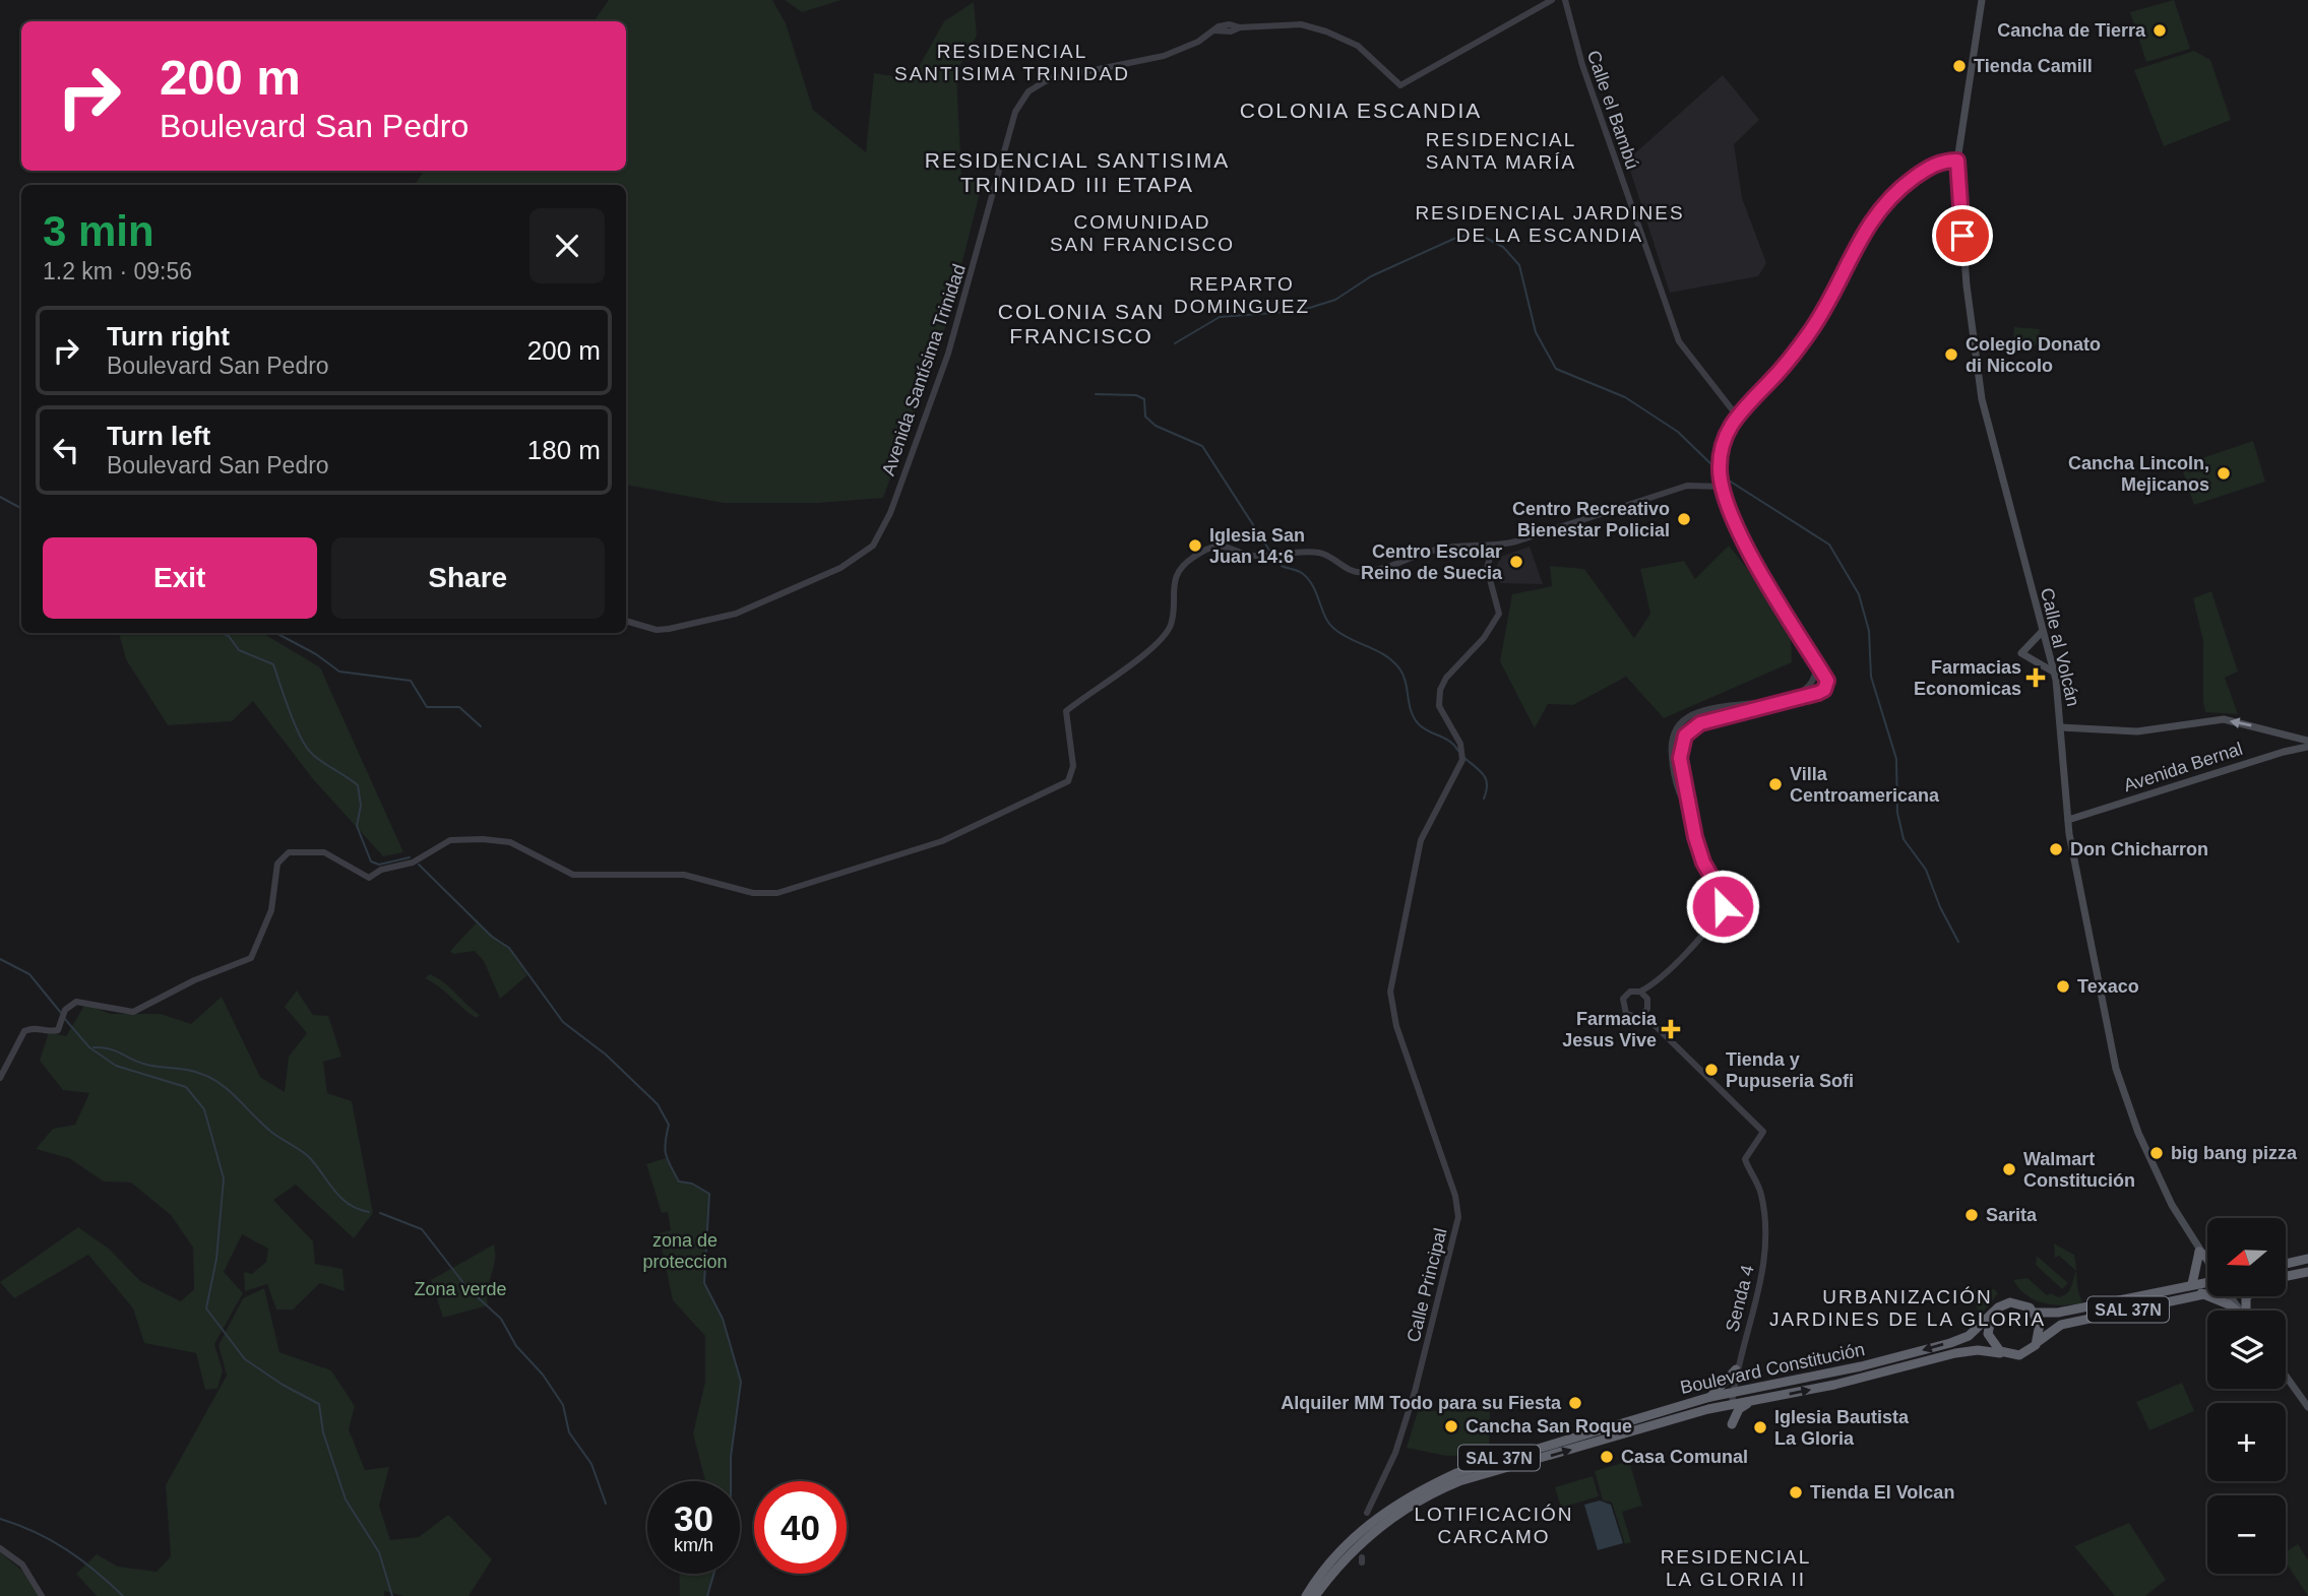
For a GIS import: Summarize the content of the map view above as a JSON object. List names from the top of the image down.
{
  "streets": {
    "highway": ["SAL 37N", "Boulevard Constitución"],
    "main road": ["Calle al Volcán", "Avenida Bernal"],
    "street": [
      "Calle el Bambú",
      "Avenida Santísima Trinidad",
      "Calle Principal",
      "Senda 4"
    ]
  },
  "crossings": [
    ["Calle al Volcán", "Avenida Bernal"],
    ["Senda 4", "Boulevard Constitución"],
    ["SAL 37N", "Boulevard Constitución"]
  ],
  "districts": [
    "RESIDENCIAL SANTISIMA TRINIDAD",
    "COLONIA ESCANDIA",
    "RESIDENCIAL SANTA MARÍA",
    "RESIDENCIAL SANTISIMA TRINIDAD III ETAPA",
    "RESIDENCIAL JARDINES DE LA ESCANDIA",
    "COMUNIDAD SAN FRANCISCO",
    "REPARTO DOMINGUEZ",
    "COLONIA SAN FRANCISCO",
    "URBANIZACIÓN JARDINES DE LA GLORIA",
    "LOTIFICACIÓN CARCAMO",
    "RESIDENCIAL LA GLORIA II"
  ],
  "parks": ["zona de proteccion", "Zona verde"],
  "places": {
    "other": [
      "Cancha de Tierra",
      "Tienda Camill",
      "Colegio Donato di Niccolo",
      "Cancha Lincoln, Mejicanos",
      "Centro Recreativo Bienestar Policial",
      "Iglesia San Juan 14:6",
      "Centro Escolar Reino de Suecia",
      "Villa Centroamericana",
      "Don Chicharron",
      "Texaco",
      "Tienda y Pupuseria Sofi",
      "big bang pizza",
      "Walmart Constitución",
      "Sarita",
      "Alquiler MM Todo para su Fiesta",
      "Cancha San Roque",
      "Iglesia Bautista La Gloria",
      "Casa Comunal",
      "Tienda El Volcan"
    ],
    "health": ["Farmacias Economicas", "Farmacia Jesus Vive"]
  },
  "north": "left",
  "page": {
    "turn": ["200 m", "Boulevard San Pedro"],
    "heading": ["3 min", "1.2 km · 09:56"],
    "list": [
      {
        "name": "Turn right",
        "note": "Boulevard San Pedro",
        "value": "200 m"
      },
      {
        "name": "Turn left",
        "note": "Boulevard San Pedro",
        "value": "180 m"
      }
    ],
    "buttons": ["Exit", "Share"],
    "map_buttons": ["+", "−"],
    "speed": "30 km/h",
    "limit": "40"
  }
}
